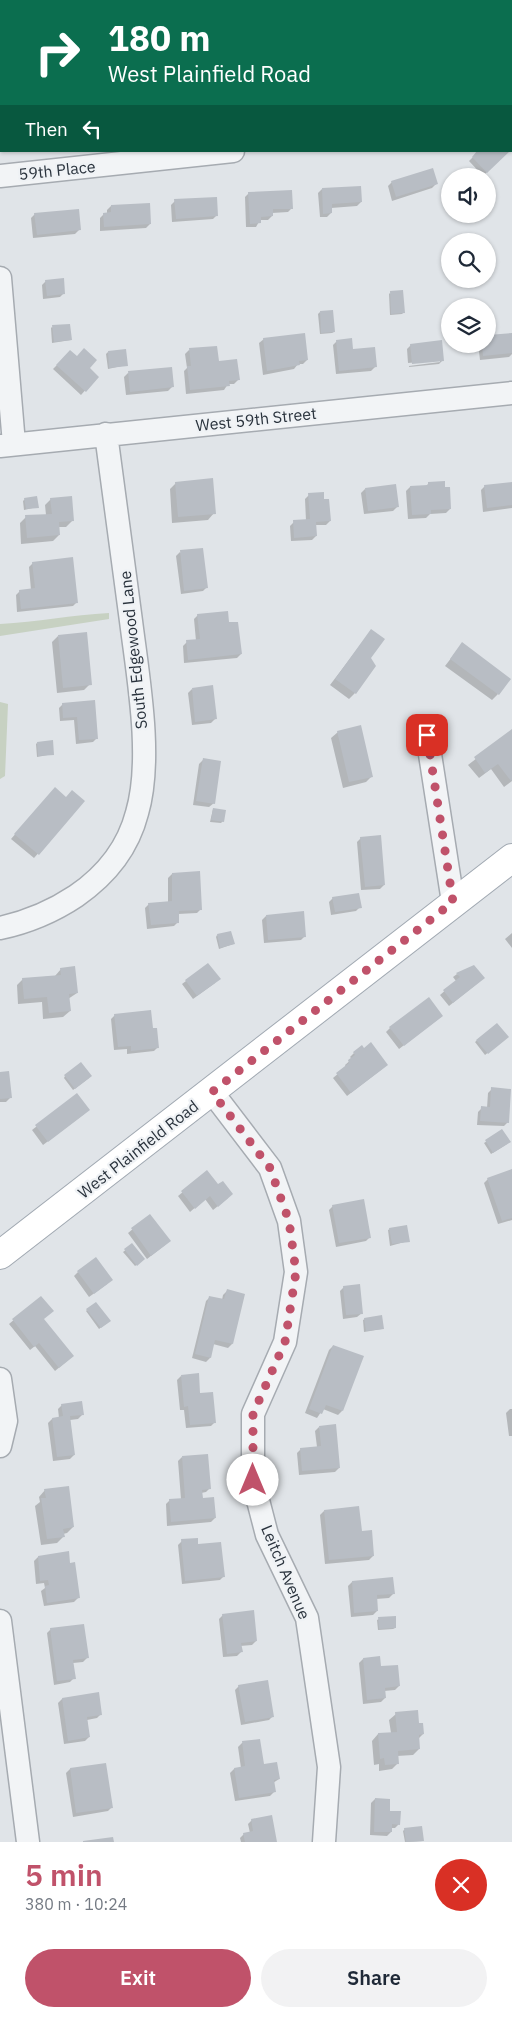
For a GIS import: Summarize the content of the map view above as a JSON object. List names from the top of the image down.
{
  "streets": {
    "main road": ["West Plainfield Road"],
    "street": [
      "59th Place",
      "West 59th Street",
      "South Edgewood Lane",
      "Leitch Avenue"
    ]
  },
  "crossings": [
    ["West 59th Street", "South Edgewood Lane"],
    ["West Plainfield Road", "Leitch Avenue"]
  ],
  "page": {
    "turn": ["180 m", "West Plainfield Road"],
    "then": "Then",
    "heading": ["5 min", "380 m · 10:24"],
    "buttons": ["Exit", "Share"]
  }
}
